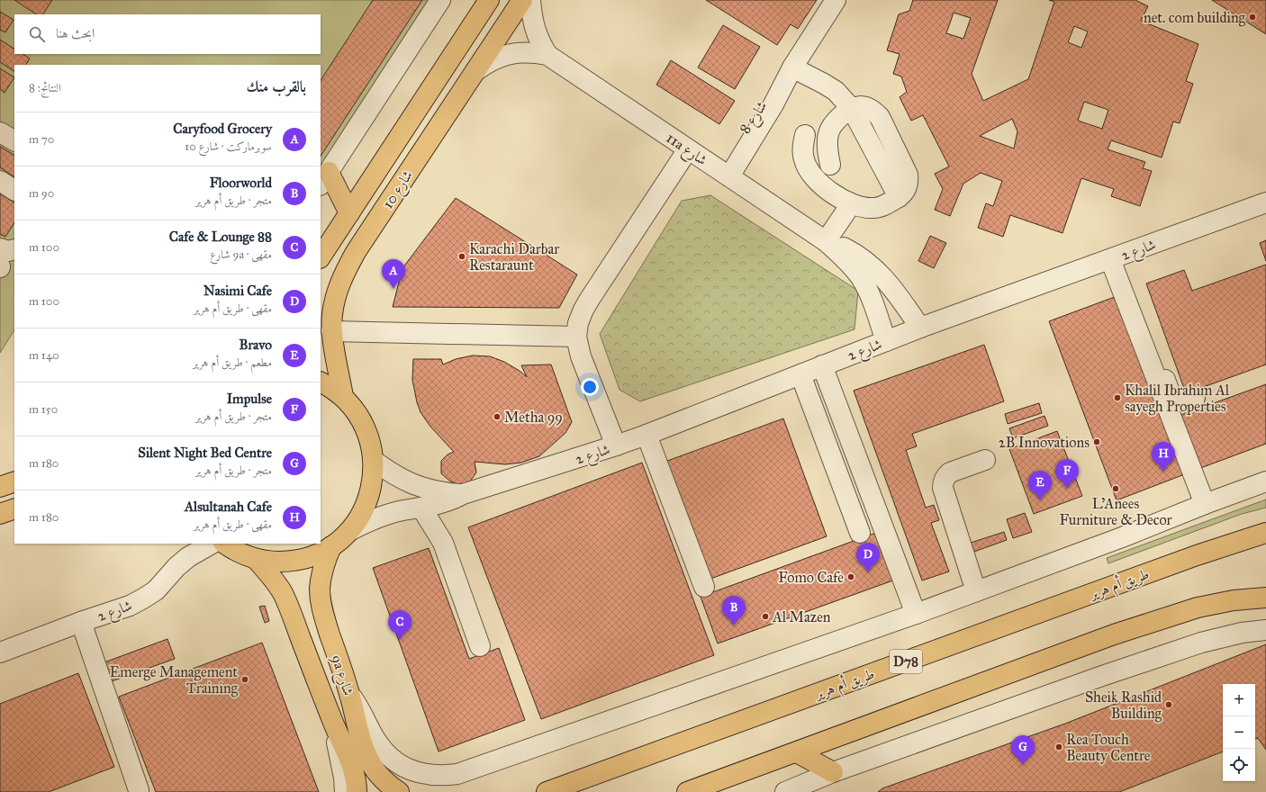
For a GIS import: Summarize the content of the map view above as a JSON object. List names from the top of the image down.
{
  "streets": {
    "main road": [
      "شارع 10",
      "طريق أم هرير",
      "D78",
      "9a شارع"
    ],
    "street": ["شارع 8", "11a شارع", "شارع 2"]
  },
  "crossings": [
    ["شارع 8", "11a شارع"],
    ["11a شارع", "شارع 10"],
    ["11a شارع", "شارع 2"]
  ],
  "places": [
    "net. com building",
    "Karachi Darbar Restaraunt",
    "Khalil Ibrahim Al sayegh Properties",
    "Metha 99",
    "2B Innovations",
    "L'Anees Furniture & Decor",
    "Fomo Cafe",
    "Al Mazen",
    "Emerge Management Training",
    "Sheik Rashid Building",
    "Rea Touch Beauty Centre"
  ],
  "page": {
    "search": "ابحث هنا",
    "heading": ["بالقرب منك", "النتائج: 8"],
    "list": [
      {
        "mark": "A",
        "name": "Caryfood Grocery",
        "note": "سوبرماركت · شارع 10",
        "value": "70 m"
      },
      {
        "mark": "B",
        "name": "Floorworld",
        "note": "متجر · طريق أم هرير",
        "value": "90 m"
      },
      {
        "mark": "C",
        "name": "Cafe & Lounge 88",
        "note": "مقهى · 9a شارع",
        "value": "100 m"
      },
      {
        "mark": "D",
        "name": "Nasimi Cafe",
        "note": "مقهى · طريق أم هرير",
        "value": "100 m"
      },
      {
        "mark": "E",
        "name": "Bravo",
        "note": "مطعم · طريق أم هرير",
        "value": "140 m"
      },
      {
        "mark": "F",
        "name": "Impulse",
        "note": "متجر · طريق أم هرير",
        "value": "150 m"
      },
      {
        "mark": "G",
        "name": "Silent Night Bed Centre",
        "note": "متجر · طريق أم هرير",
        "value": "180 m"
      },
      {
        "mark": "H",
        "name": "Alsultanah Cafe",
        "note": "مقهى · طريق أم هرير",
        "value": "180 m"
      }
    ],
    "pins": [
      "A",
      "H",
      "F",
      "E",
      "D",
      "B",
      "C",
      "G"
    ],
    "map_buttons": ["+", "−"]
  }
}
